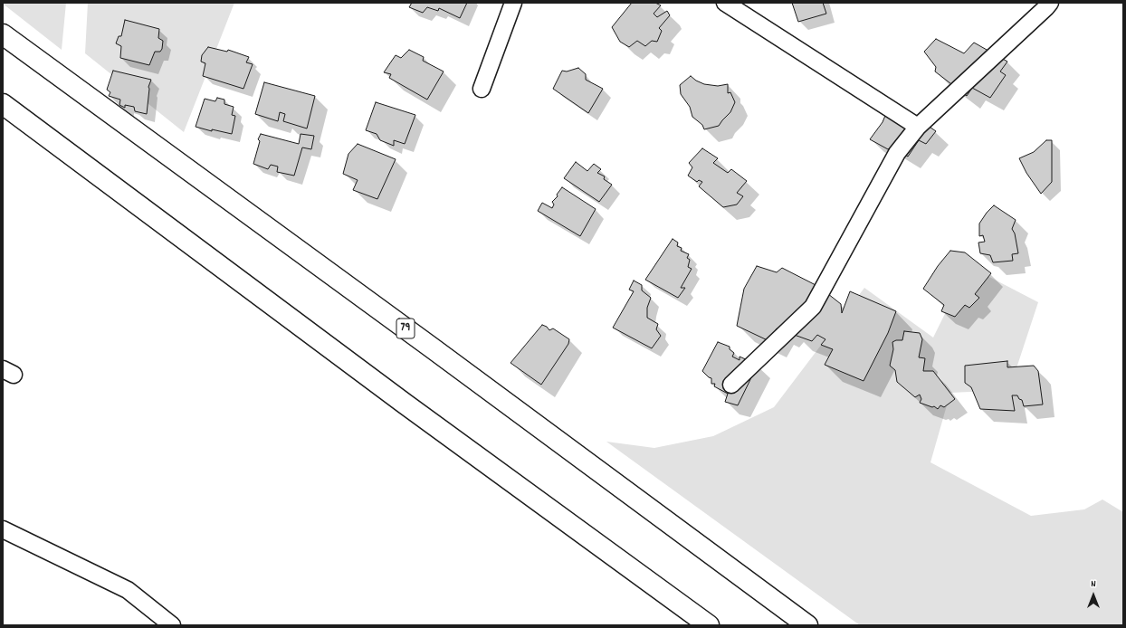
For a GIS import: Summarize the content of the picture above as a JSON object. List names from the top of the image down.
{
  "streets": {
    "highway": ["79"]
  },
  "north": "top"
}
